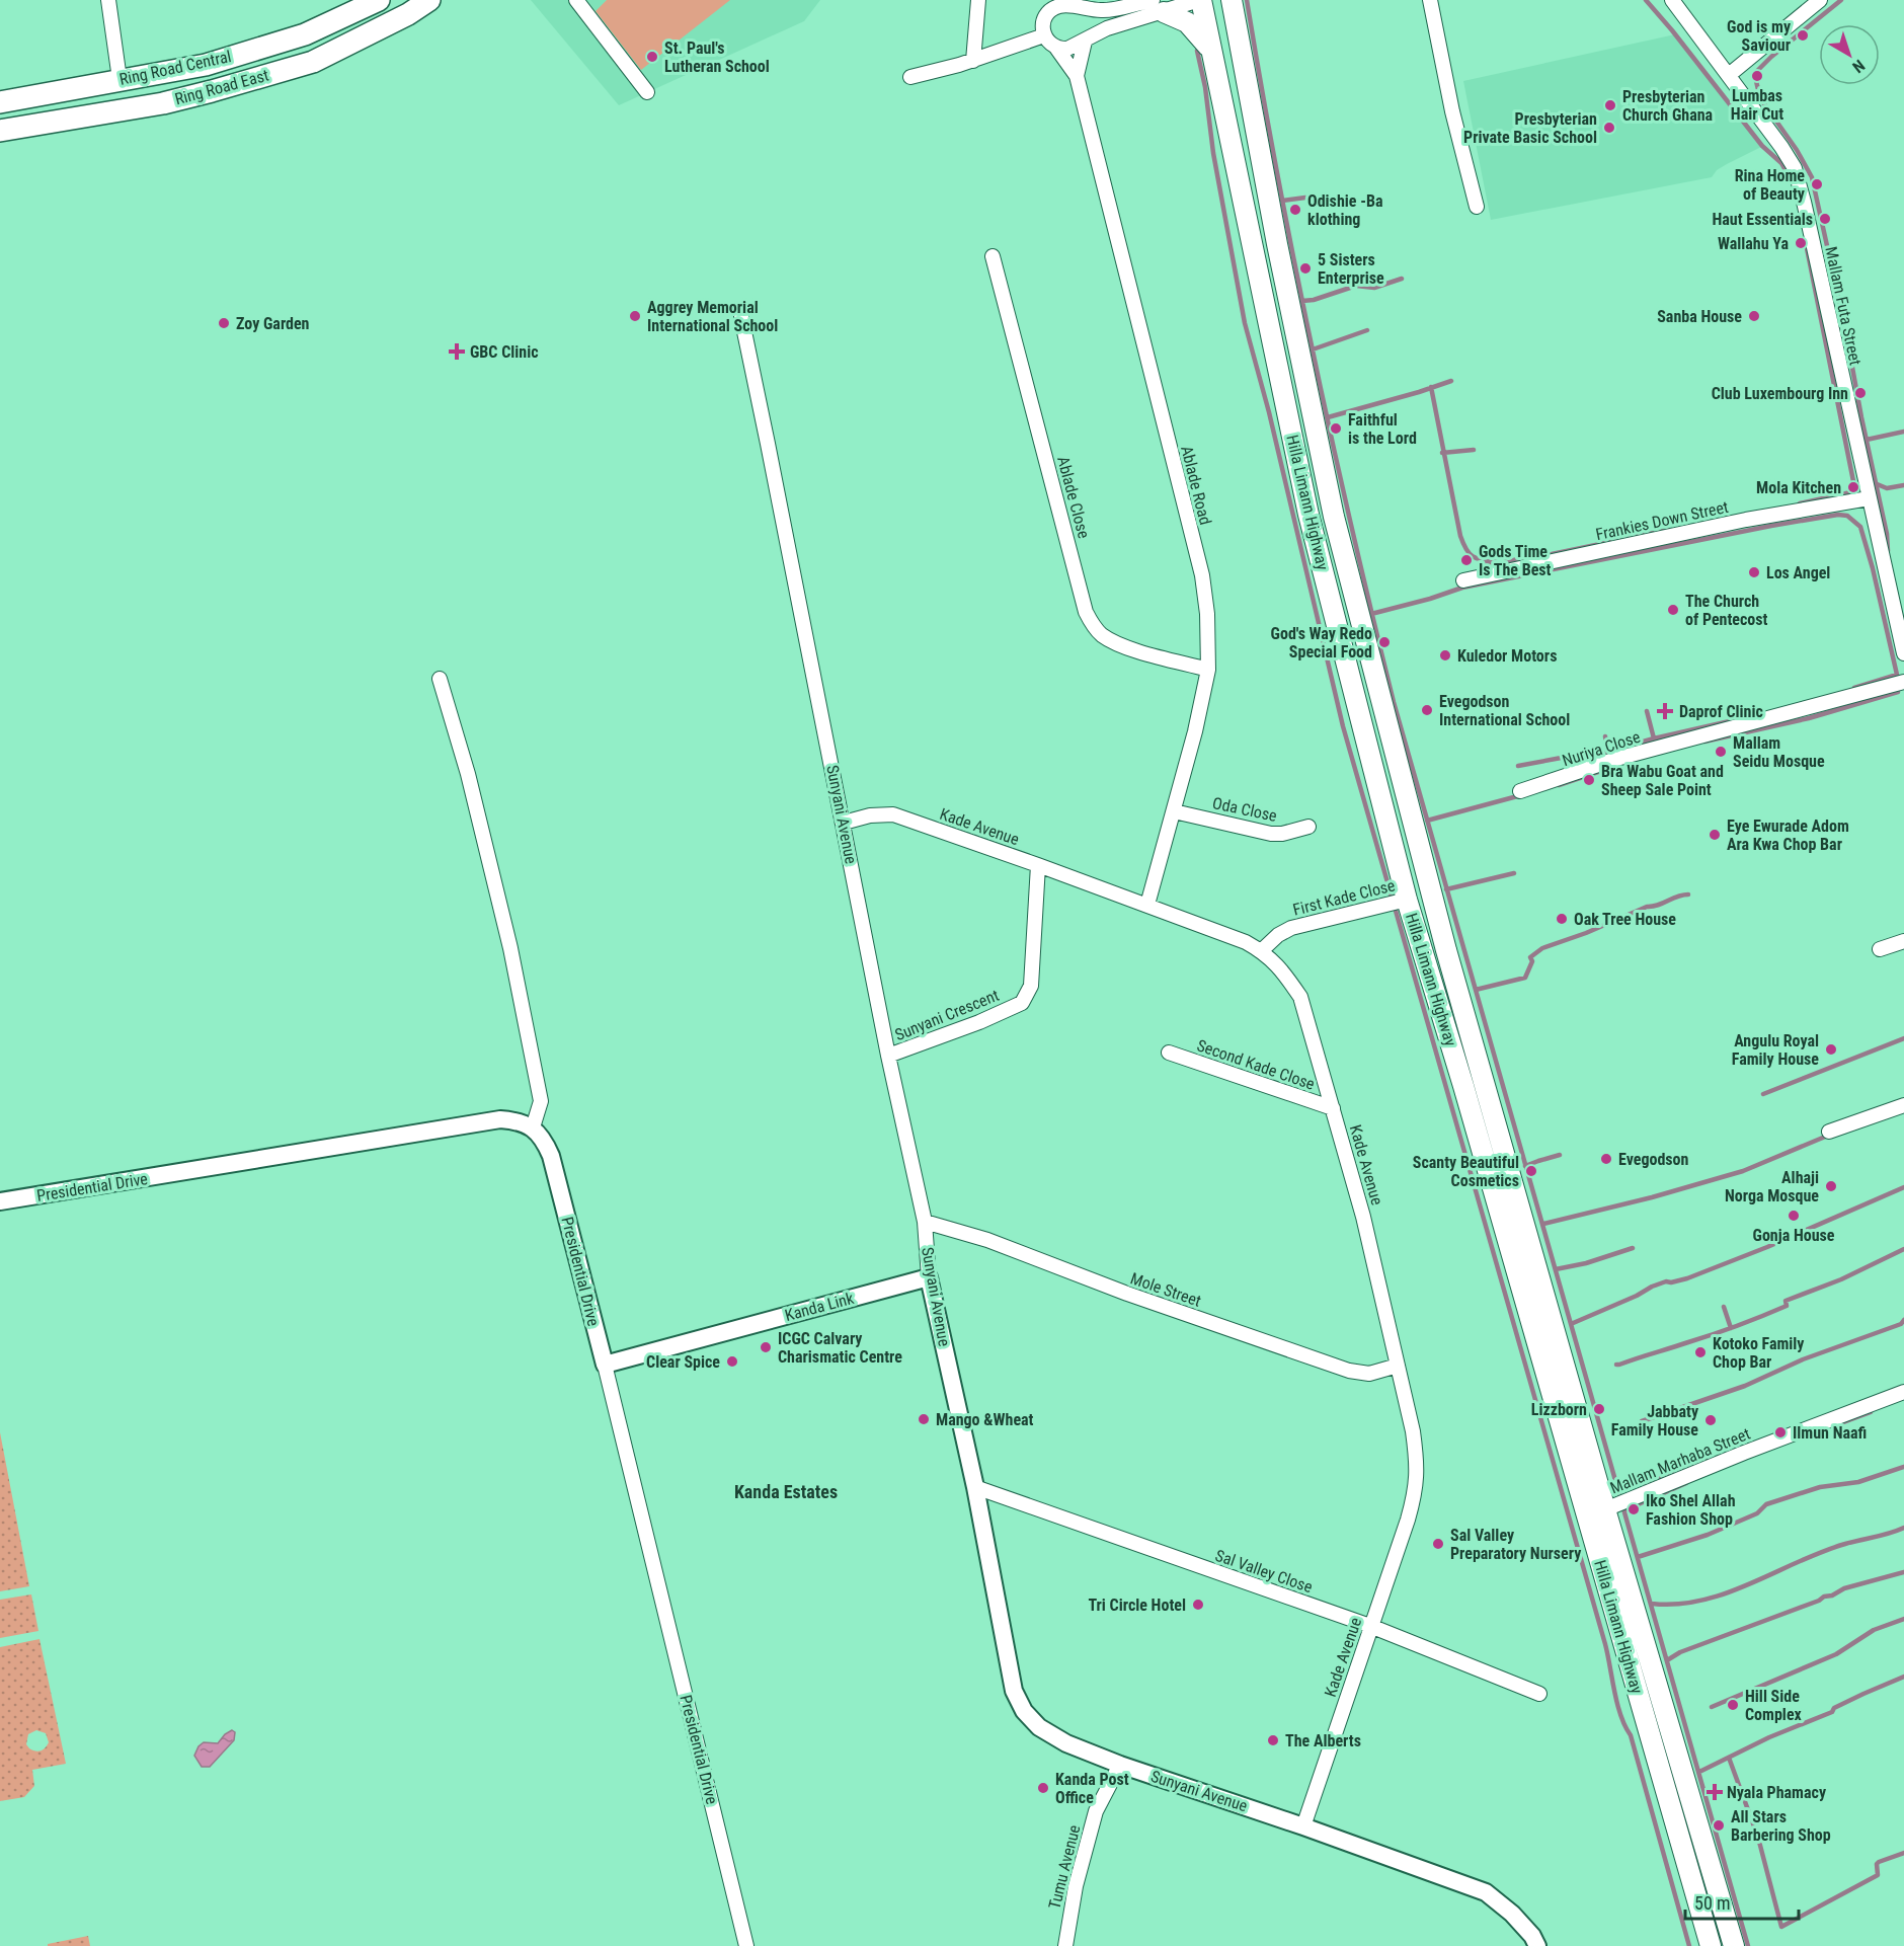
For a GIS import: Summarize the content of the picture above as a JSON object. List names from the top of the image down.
{
  "streets": {
    "main road": ["Ring Road Central", "Ring Road East", "Hilla Limann Highway"],
    "street": [
      "Mallam Futa Street",
      "Ablade Road",
      "Ablade Close",
      "Frankies Down Street",
      "Nuriya Close",
      "Oda Close",
      "Sunyani Avenue",
      "Kade Avenue",
      "First Kade Close",
      "Sunyani Crescent",
      "Second Kade Close",
      "Presidential Drive",
      "Mole Street",
      "Kanda Link",
      "Mallam Marhaba Street",
      "Sal Valley Close",
      "Tumu Avenue"
    ]
  },
  "crossings": [
    ["Mallam Futa Street", "Frankies Down Street"],
    ["Ablade Road", "Ablade Close"],
    ["Ablade Road", "Oda Close"],
    ["Ablade Road", "Kade Avenue"],
    ["Hilla Limann Highway", "First Kade Close"],
    ["Hilla Limann Highway", "Mallam Marhaba Street"],
    ["Sunyani Avenue", "Kade Avenue"],
    ["Sunyani Avenue", "Sunyani Crescent"],
    ["Sunyani Avenue", "Mole Street"],
    ["Sunyani Avenue", "Kanda Link"],
    ["Sunyani Avenue", "Sal Valley Close"],
    ["Sunyani Avenue", "Tumu Avenue"],
    ["Kade Avenue", "First Kade Close"],
    ["Kade Avenue", "Sunyani Crescent"],
    ["Kade Avenue", "Second Kade Close"],
    ["Kade Avenue", "Mole Street"],
    ["Kade Avenue", "Sal Valley Close"],
    ["Presidential Drive", "Kanda Link"]
  ],
  "districts": ["Kanda Estates"],
  "places": {
    "other": [
      "God is my Saviour",
      "St. Paul's Lutheran School",
      "Lumbas Hair Cut",
      "Presbyterian Church Ghana",
      "Presbyterian Private Basic School",
      "Rina Home of Beauty",
      "Odishie -Ba klothing",
      "Haut Essentials",
      "Wallahu Ya",
      "5 Sisters Enterprise",
      "Aggrey Memorial International School",
      "Sanba House",
      "Zoy Garden",
      "Club Luxembourg Inn",
      "Faithful is the Lord",
      "Mola Kitchen",
      "Gods Time Is The Best",
      "Los Angel",
      "The Church of Pentecost",
      "God's Way Redo Special Food",
      "Kuledor Motors",
      "Evegodson International School",
      "Mallam Seidu Mosque",
      "Bra Wabu Goat and Sheep Sale Point",
      "Eye Ewurade Adom Ara Kwa Chop Bar",
      "Oak Tree House",
      "Angulu Royal Family House",
      "Evegodson",
      "Scanty Beautiful Cosmetics",
      "Alhaji Norga Mosque",
      "Gonja House",
      "ICGC Calvary Charismatic Centre",
      "Kotoko Family Chop Bar",
      "Clear Spice",
      "Lizzborn",
      "Mango &Wheat",
      "Jabbaty Family House",
      "Ilmun Naafi",
      "Iko Shel Allah Fashion Shop",
      "Sal Valley Preparatory Nursery",
      "Tri Circle Hotel",
      "Hill Side Complex",
      "The Alberts",
      "Kanda Post Office",
      "All Stars Barbering Shop"
    ],
    "health": ["GBC Clinic", "Daprof Clinic", "Nyala Phamacy"]
  },
  "scale_bar": "50 m",
  "north": "bottom right"
}
